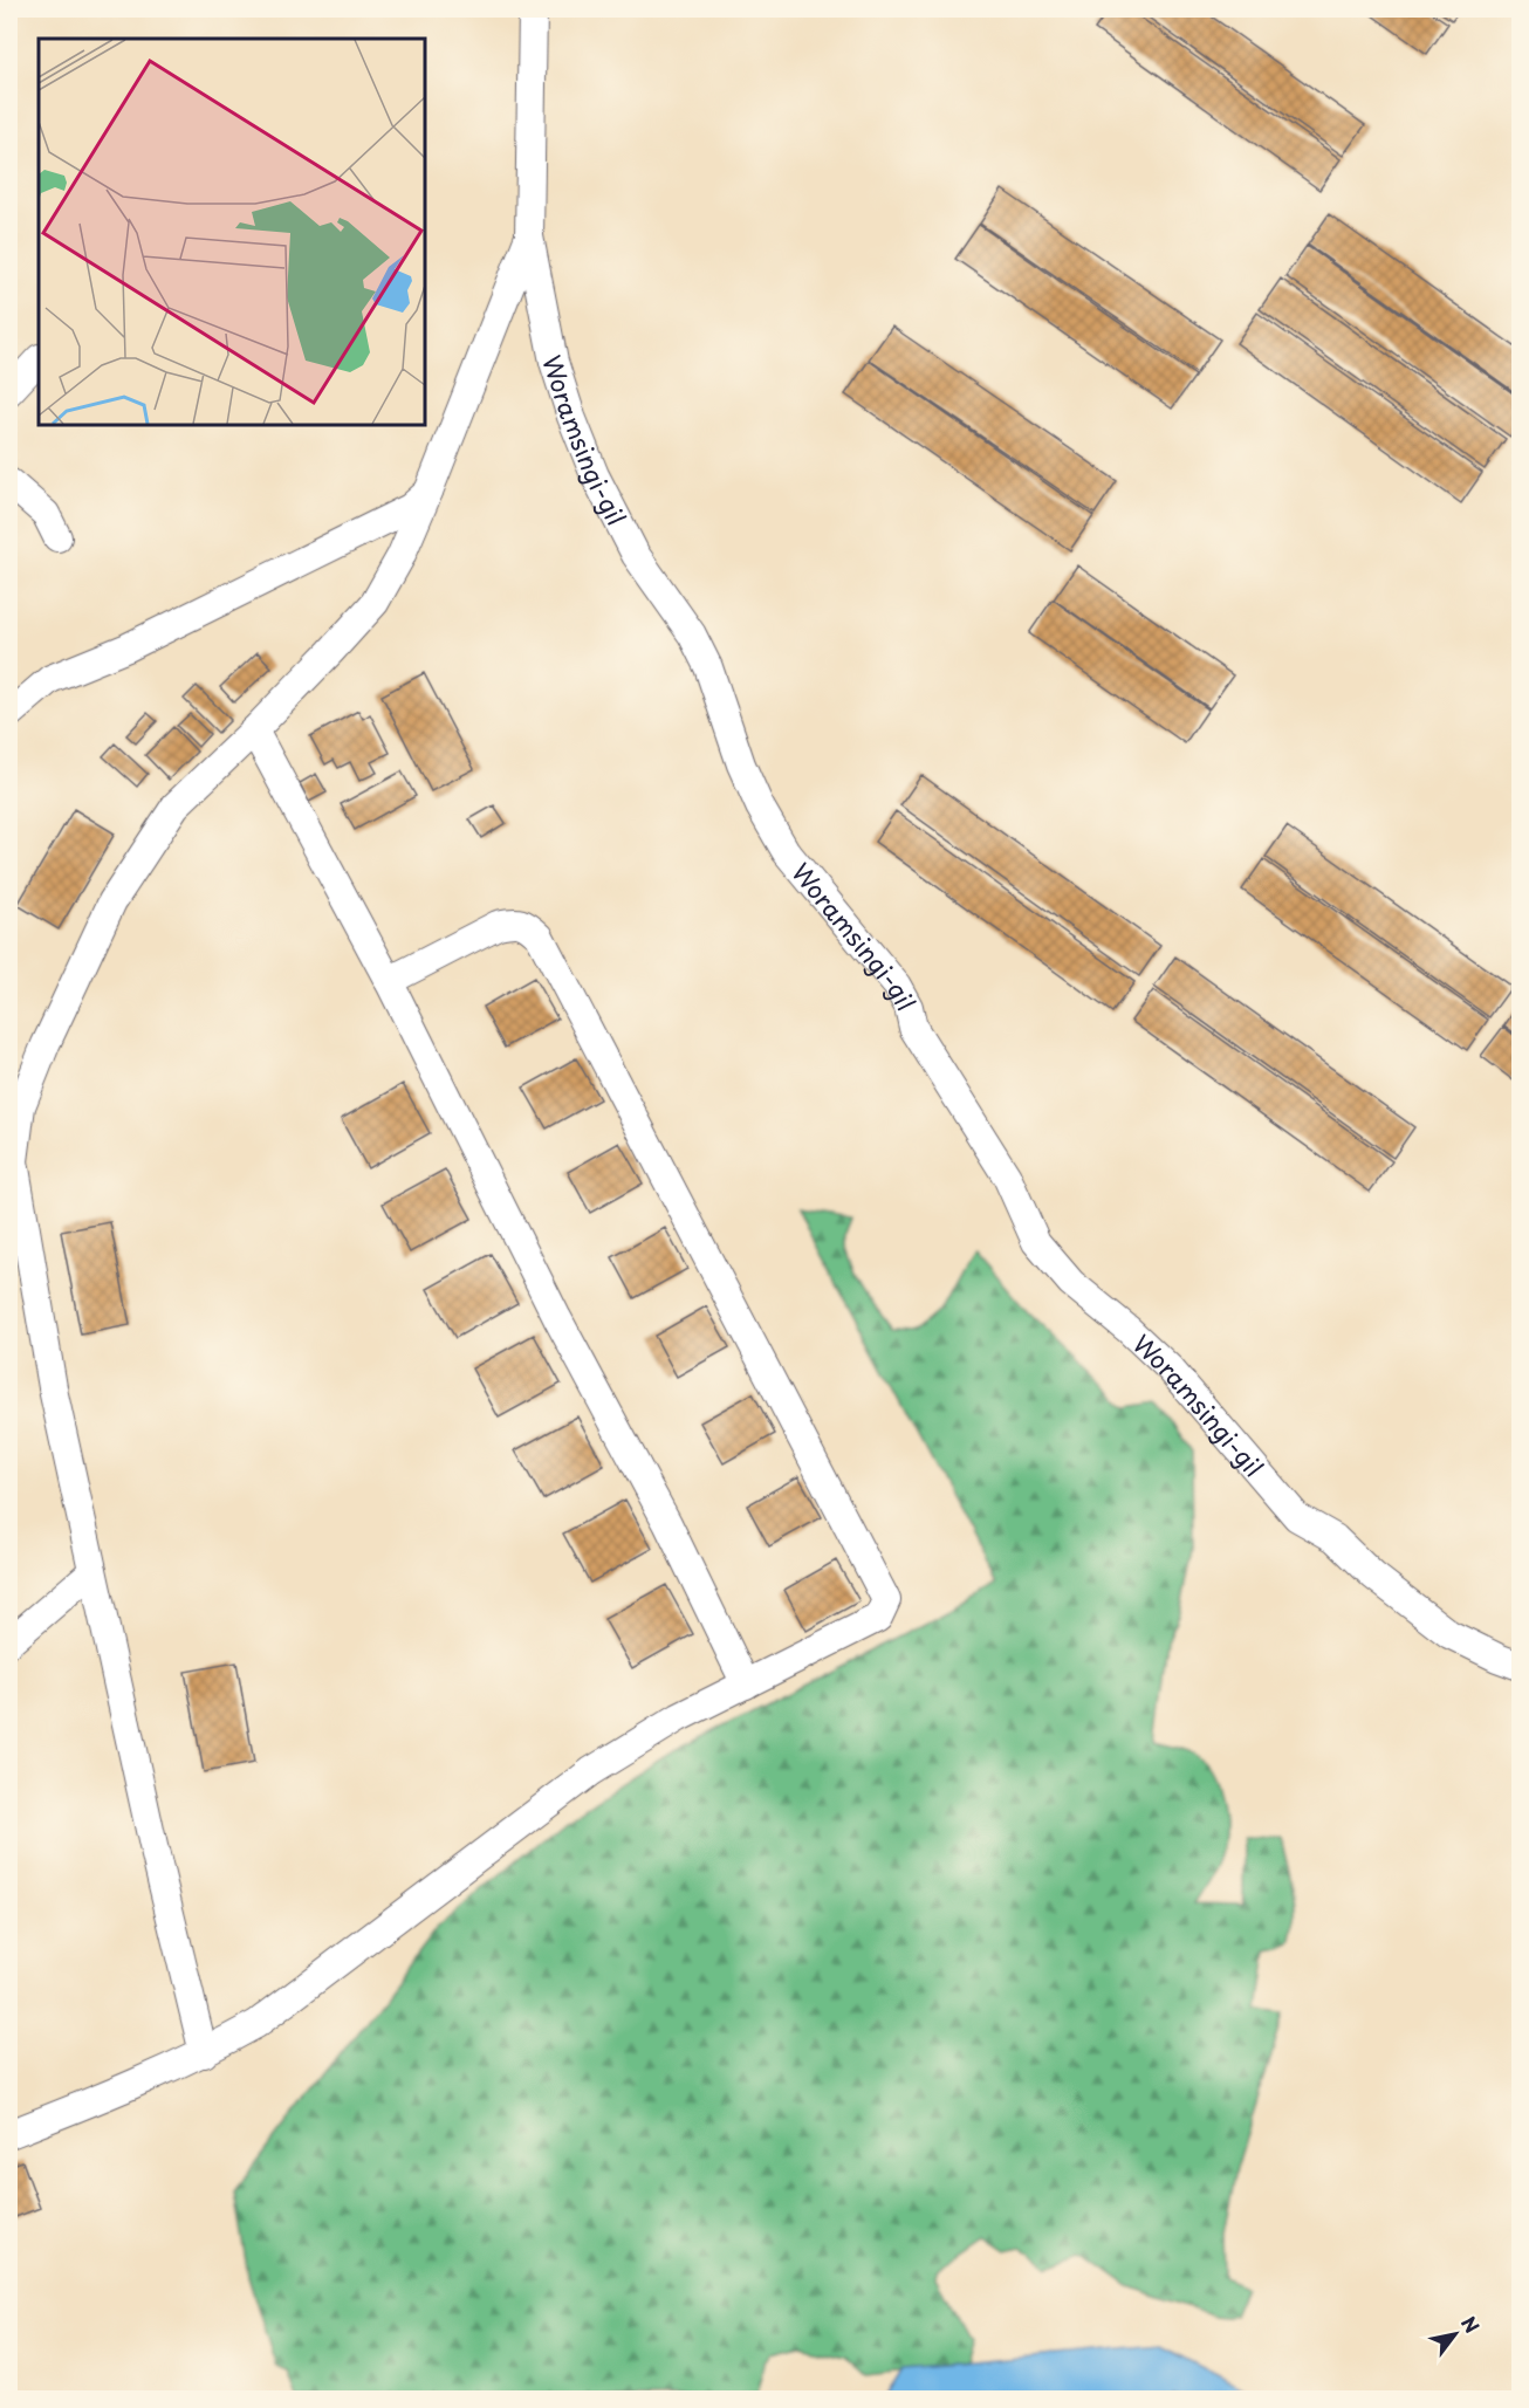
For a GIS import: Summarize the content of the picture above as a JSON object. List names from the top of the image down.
{
  "streets": {
    "street": ["Woramsingi-gil"]
  },
  "north": "top right"
}
